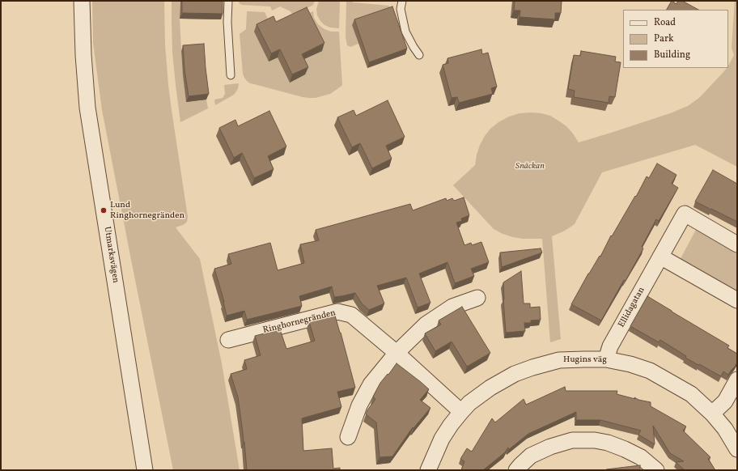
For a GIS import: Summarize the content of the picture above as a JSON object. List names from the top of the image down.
{
  "streets": {
    "street": [
      "Utmarksvägen",
      "Ellidagatan",
      "Ringhornegränden",
      "Hugins väg"
    ]
  },
  "crossings": [
    ["Ellidagatan", "Hugins väg"],
    ["Ringhornegränden", "Hugins väg"]
  ],
  "parks": ["Snäckan"],
  "places": ["Lund Ringhornegränden"],
  "legend": ["Road", "Park", "Building"]
}
